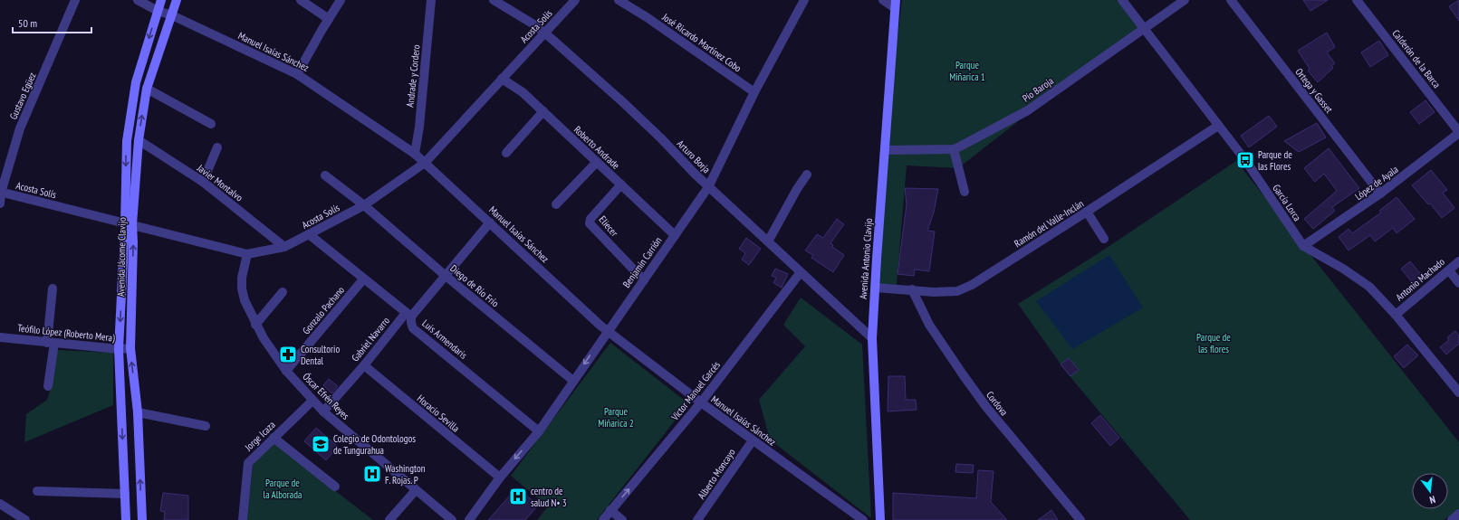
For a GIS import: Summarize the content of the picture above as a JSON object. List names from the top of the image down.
{
  "streets": {
    "street": [
      "Acosta Solís",
      "José Ricardo Martínez Cobo",
      "Manuel Isaías Sánchez",
      "Calderón de la Barca",
      "Andrade y Cordero",
      "Pío Baroja",
      "Ortega y Gasset",
      "Gustavo Egüez",
      "Roberto Andrade",
      "Arturo Borja",
      "Javier Montalvo",
      "López de Ayala",
      "García Lorca",
      "Ramón del Valle-Inclán",
      "Eliecer",
      "Avenida Jácome Clavijo",
      "Avenida Antonio Clavijo",
      "Benjamín Carrión",
      "Antonio Machado",
      "Diego de Río Frío",
      "Gonzalo Pachano",
      "Teófilo López (Roberto Mera)",
      "Gabriel Navarro",
      "Luis Armendaris",
      "Víctor Manuel Garcés",
      "Óscar Efrén Reyes",
      "Cordova",
      "Horacio Sevilla",
      "Jorge Icaza",
      "Alberto Moncayo"
    ]
  },
  "crossings": [
    ["Acosta Solís", "Manuel Isaías Sánchez"],
    ["Acosta Solís", "Gustavo Egüez"],
    ["Acosta Solís", "Roberto Andrade"],
    ["Acosta Solís", "Arturo Borja"],
    ["Acosta Solís", "Javier Montalvo"],
    ["Acosta Solís", "Avenida Jácome Clavijo"],
    ["Acosta Solís", "Diego de Río Frío"],
    ["Acosta Solís", "Luis Armendaris"],
    ["Acosta Solís", "Óscar Efrén Reyes"],
    ["José Ricardo Martínez Cobo", "Benjamín Carrión"],
    ["Manuel Isaías Sánchez", "Andrade y Cordero"],
    ["Manuel Isaías Sánchez", "Avenida Jácome Clavijo"],
    ["Manuel Isaías Sánchez", "Benjamín Carrión"],
    ["Manuel Isaías Sánchez", "Gabriel Navarro"],
    ["Manuel Isaías Sánchez", "Víctor Manuel Garcés"],
    ["Manuel Isaías Sánchez", "Alberto Moncayo"],
    ["Calderón de la Barca", "López de Ayala"],
    ["Pío Baroja", "García Lorca"],
    ["Pío Baroja", "Avenida Antonio Clavijo"],
    ["Ortega y Gasset", "López de Ayala"],
    ["Roberto Andrade", "Eliecer"],
    ["Roberto Andrade", "Benjamín Carrión"],
    ["Arturo Borja", "Avenida Antonio Clavijo"],
    ["Arturo Borja", "Benjamín Carrión"],
    ["Arturo Borja", "Víctor Manuel Garcés"],
    ["Javier Montalvo", "Avenida Jácome Clavijo"],
    ["López de Ayala", "García Lorca"],
    ["García Lorca", "Ramón del Valle-Inclán"],
    ["García Lorca", "Antonio Machado"],
    ["Ramón del Valle-Inclán", "Avenida Antonio Clavijo"],
    ["Ramón del Valle-Inclán", "Cordova"],
    ["Eliecer", "Benjamín Carrión"],
    ["Avenida Jácome Clavijo", "Teófilo López (Roberto Mera)"],
    ["Benjamín Carrión", "Diego de Río Frío"],
    ["Benjamín Carrión", "Luis Armendaris"],
    ["Benjamín Carrión", "Horacio Sevilla"],
    ["Diego de Río Frío", "Gabriel Navarro"],
    ["Gonzalo Pachano", "Luis Armendaris"],
    ["Gonzalo Pachano", "Óscar Efrén Reyes"],
    ["Gabriel Navarro", "Luis Armendaris"],
    ["Gabriel Navarro", "Óscar Efrén Reyes"],
    ["Gabriel Navarro", "Horacio Sevilla"],
    ["Óscar Efrén Reyes", "Jorge Icaza"]
  ],
  "one_way": ["Víctor Manuel Garcés"],
  "parks": [
    "Parque Miñarica 1",
    "Parque de las flores",
    "Parque Miñarica 2",
    "Parque de la Alborada"
  ],
  "places": {
    "bus stop": ["Parque de las Flores"],
    "pharmacy": ["Consultorio Dental"],
    "school or university": ["Colegio de Odontologos de Tungurahua"],
    "hospital": ["Washington F. Rojas. P", "centro de salud N• 3"]
  },
  "scale_bar": "50 m",
  "north": "bottom"
}
